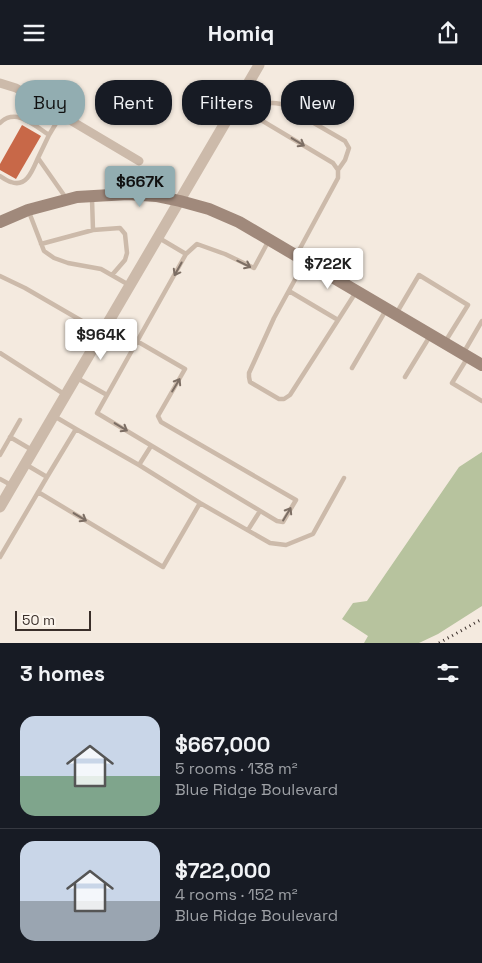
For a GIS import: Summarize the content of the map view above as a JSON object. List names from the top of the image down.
{
  "scale_bar": "50 m",
  "page": {
    "header": "Homiq",
    "chip": [
      "Buy",
      "Rent",
      "Filters",
      "New"
    ],
    "price": ["$667K", "$722K", "$964K"],
    "scale": "50 m",
    "heading": "3 homes",
    "list": [
      {
        "name": "$667,000",
        "note": "5 rooms · 138 m² · Blue Ridge Boulevard"
      },
      {
        "name": "$722,000",
        "note": "4 rooms · 152 m² · Blue Ridge Boulevard"
      }
    ]
  }
}
